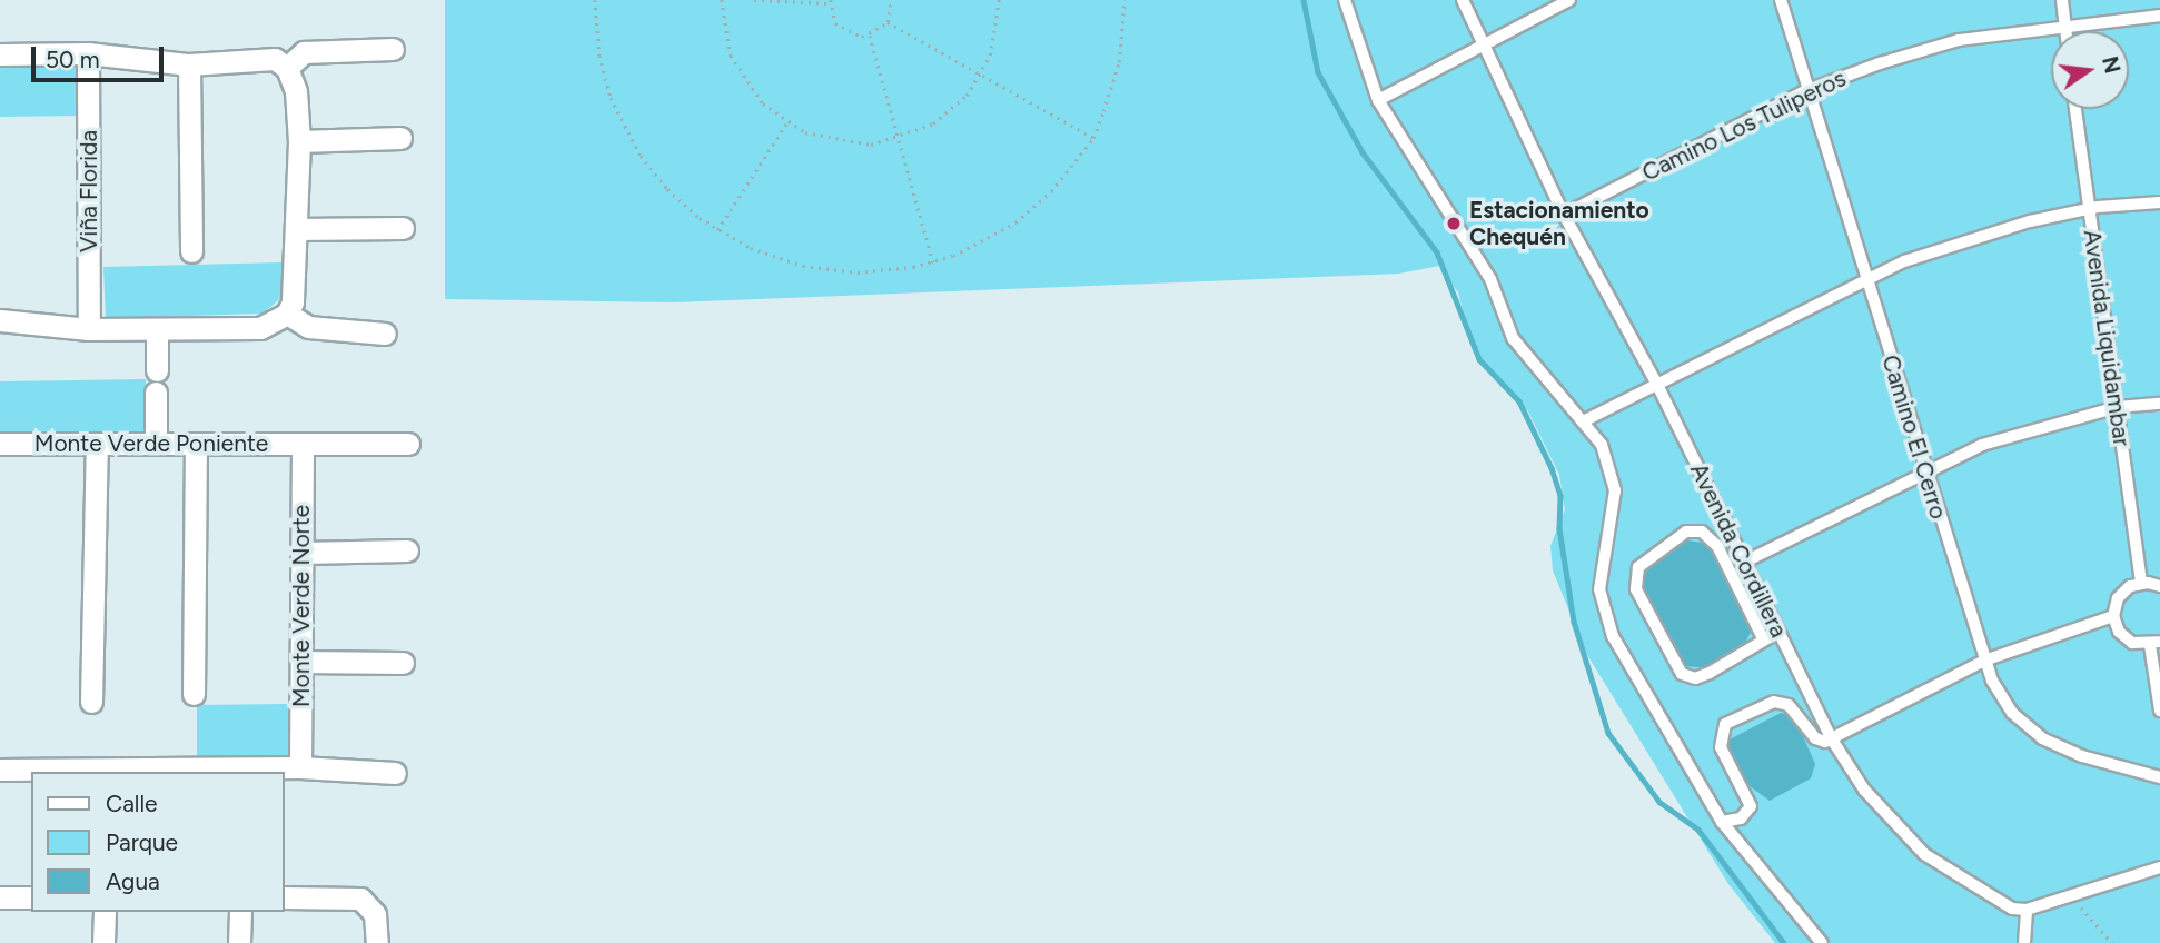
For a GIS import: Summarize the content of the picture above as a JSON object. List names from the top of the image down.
{
  "streets": {
    "street": ["Viña Florida", "Monte Verde Poniente", "Monte Verde Norte"],
    "lane": [
      "Camino Los Tuliperos",
      "Avenida Liquidambar",
      "Camino El Cerro",
      "Avenida Cordillera"
    ]
  },
  "crossings": [
    ["Camino Los Tuliperos", "Camino El Cerro"],
    ["Camino Los Tuliperos", "Avenida Cordillera"],
    ["Monte Verde Poniente", "Monte Verde Norte"]
  ],
  "places": ["Estacionamiento Chequén"],
  "legend": ["Calle", "Parque", "Agua"],
  "scale_bar": "50 m",
  "north": "right"
}
